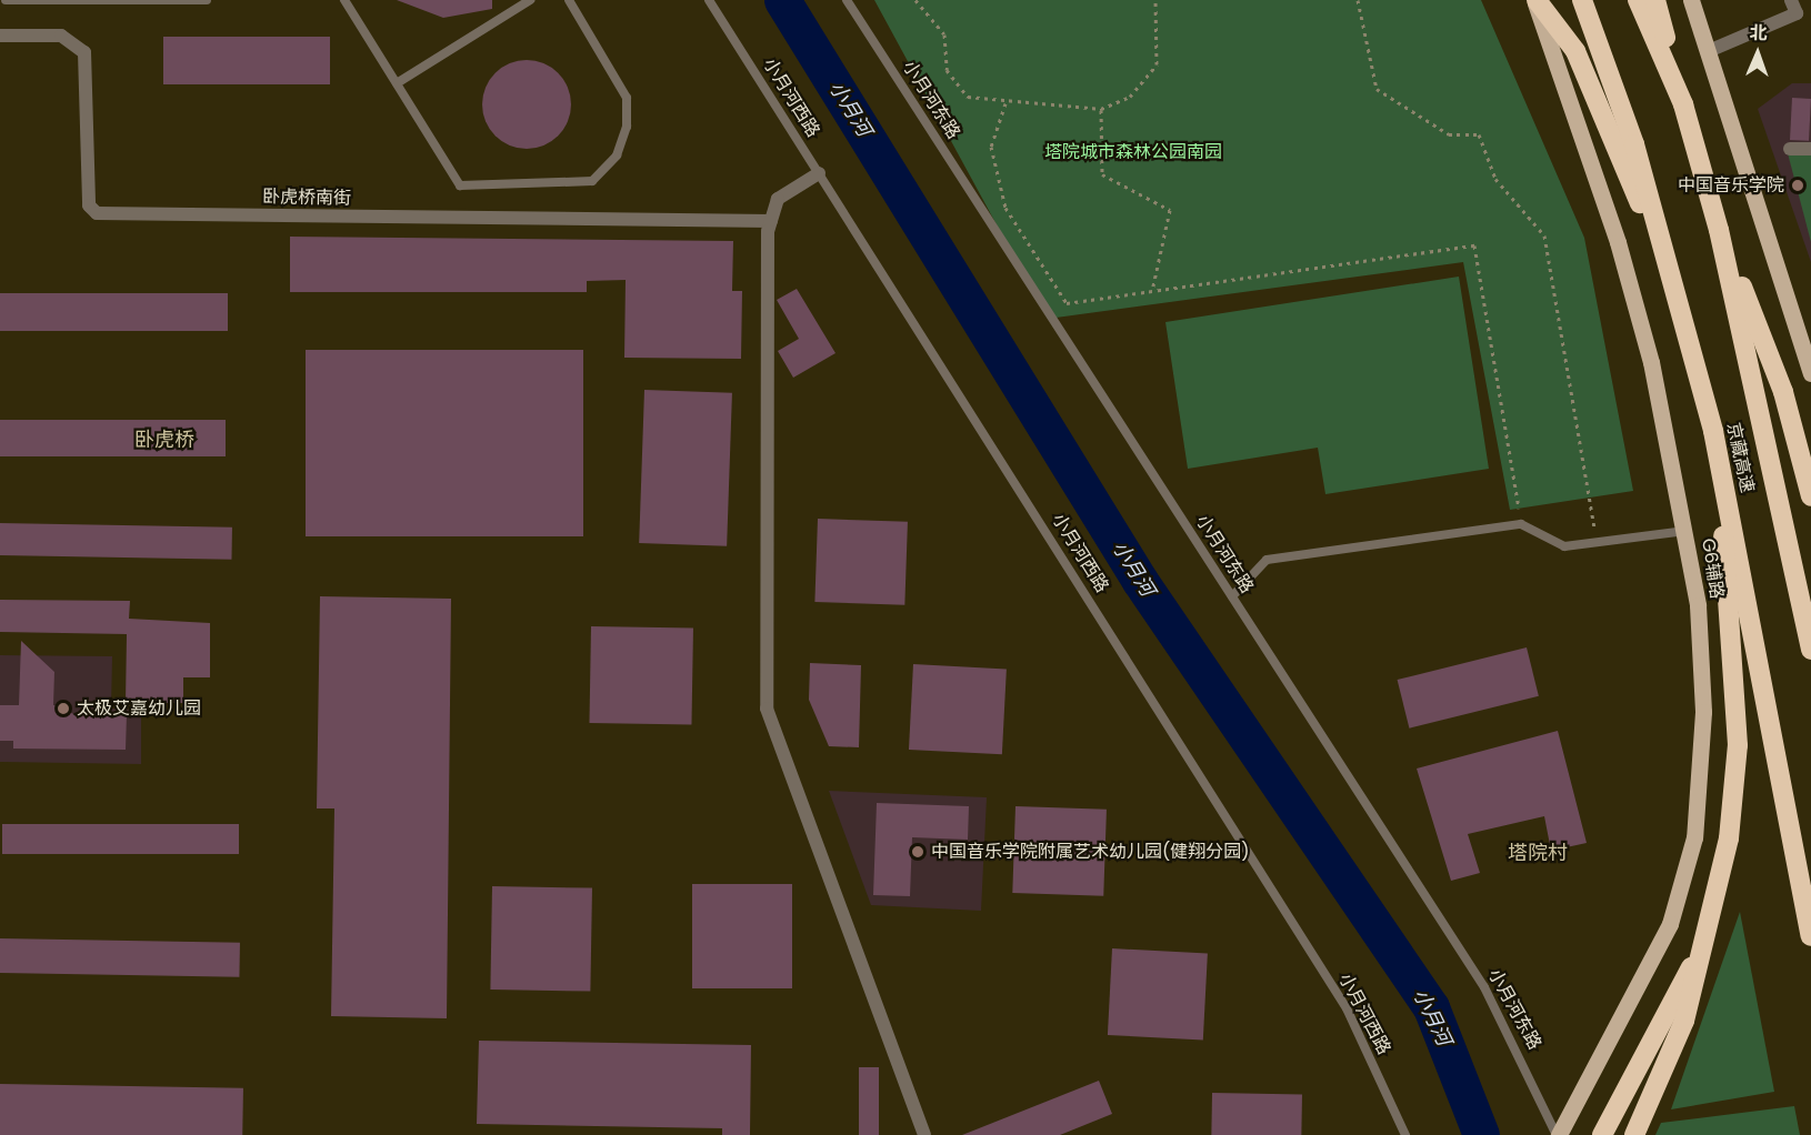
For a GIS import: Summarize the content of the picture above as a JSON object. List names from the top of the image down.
{
  "streets": {
    "highway": ["京藏高速"],
    "main road": ["G6辅路"],
    "street": ["卧虎桥南街"],
    "lane": ["小月河西路", "小月河东路"]
  },
  "crossings": [
    ["小月河东路", "G6辅路"]
  ],
  "districts": ["卧虎桥", "塔院村"],
  "water": ["小月河"],
  "parks": ["塔院城市森林公园南园"],
  "places": ["中国音乐学院", "太极艾嘉幼儿园", "中国音乐学院附属艺术幼儿园(健翔分园)"],
  "north": "top"
}
